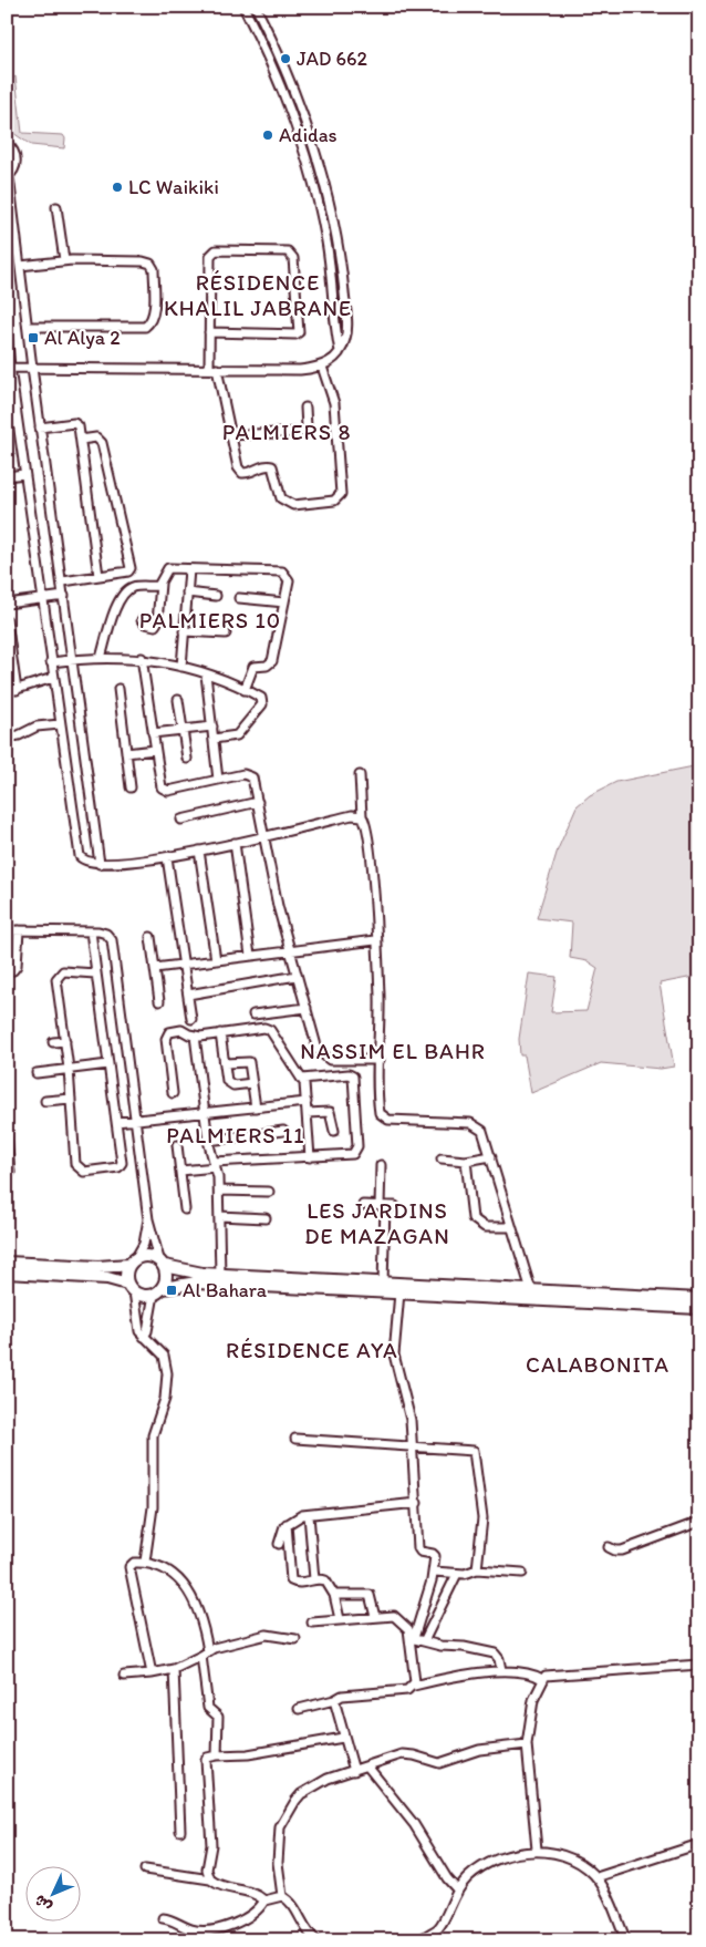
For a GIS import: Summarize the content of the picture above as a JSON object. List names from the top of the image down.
{
  "districts": [
    "RÉSIDENCE KHALIL JABRANE",
    "PALMIERS 8",
    "PALMIERS 10",
    "NASSIM EL BAHR",
    "PALMIERS 11",
    "LES JARDINS DE MAZAGAN",
    "RÉSIDENCE AYA",
    "CALABONITA"
  ],
  "places": {
    "other": ["JAD 662", "Adidas", "LC Waikiki"],
    "transit": ["Al Alya 2", "Al Bahara"]
  },
  "north": "bottom left"
}
